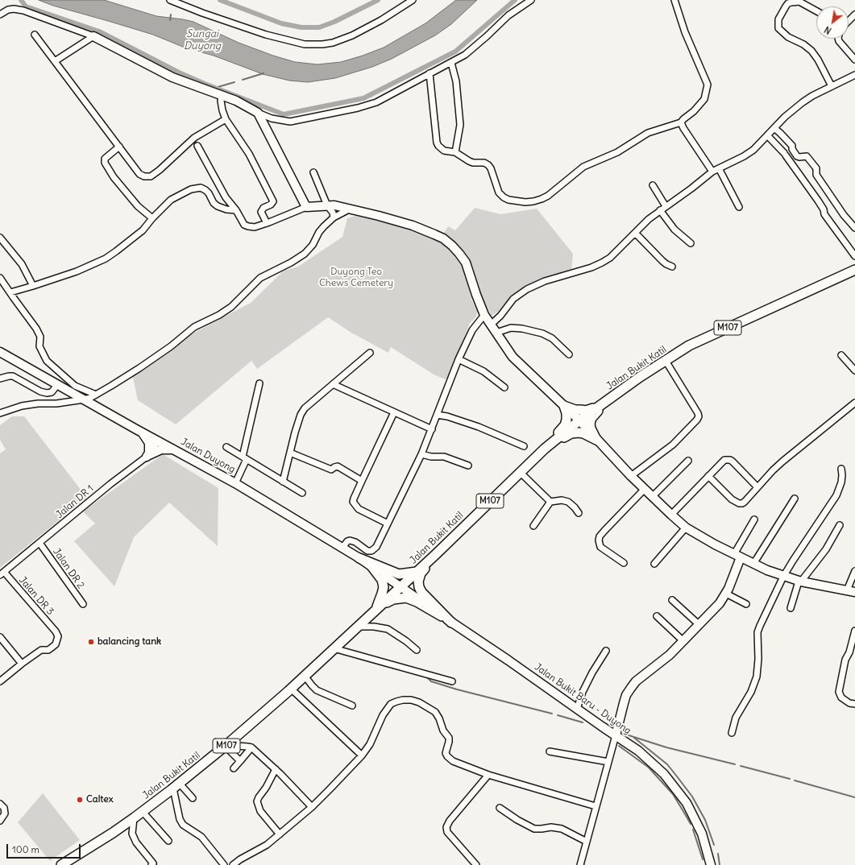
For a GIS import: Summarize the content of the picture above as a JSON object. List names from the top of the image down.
{
  "streets": {
    "main road": ["M107", "Jalan Bukit Katil"],
    "street": [
      "Jalan Duyong",
      "Jalan DR 1",
      "Jalan DR 2",
      "Jalan DR 3",
      "Jalan Bukit Baru - Duyong"
    ]
  },
  "crossings": [
    ["Jalan Bukit Katil", "Jalan Duyong"],
    ["Jalan Bukit Katil", "Jalan Bukit Baru - Duyong"],
    ["Jalan Duyong", "Jalan DR 1"],
    ["Jalan Duyong", "Jalan Bukit Baru - Duyong"],
    ["Jalan DR 1", "Jalan DR 2"],
    ["Jalan DR 1", "Jalan DR 3"]
  ],
  "water": ["Sungai Duyong"],
  "parks": ["Duyong Teo Chews Cemetery"],
  "places": ["balancing tank", "Caltex"],
  "scale_bar": "100 m",
  "north": "bottom left"
}
